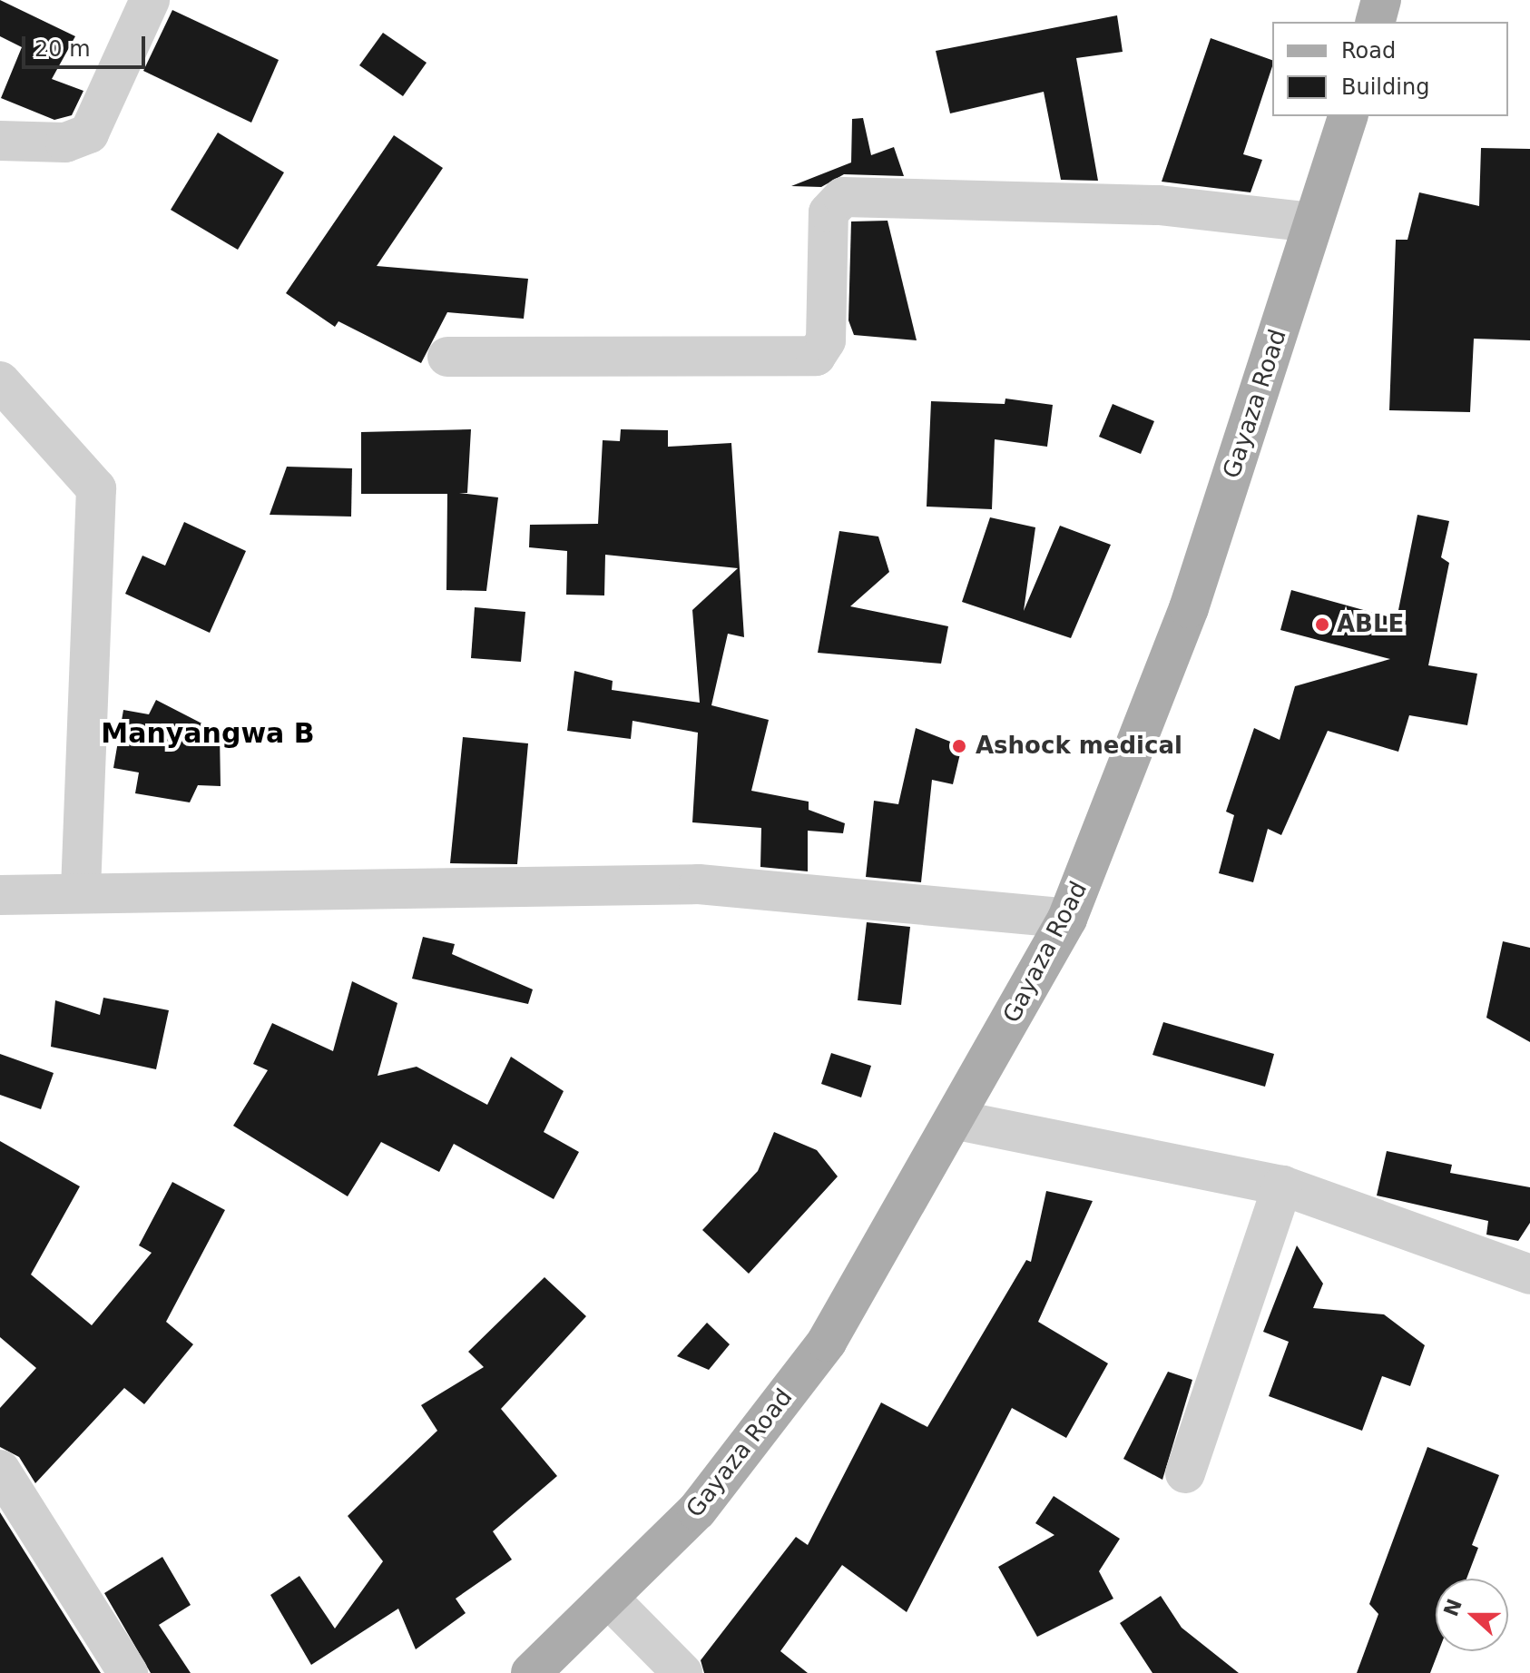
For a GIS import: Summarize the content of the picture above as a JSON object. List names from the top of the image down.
{
  "streets": {
    "main road": ["Gayaza Road"]
  },
  "districts": ["Manyangwa B"],
  "places": ["ABLE", "Ashock medical"],
  "legend": ["Road", "Building"],
  "scale_bar": "20 m",
  "north": "left"
}
